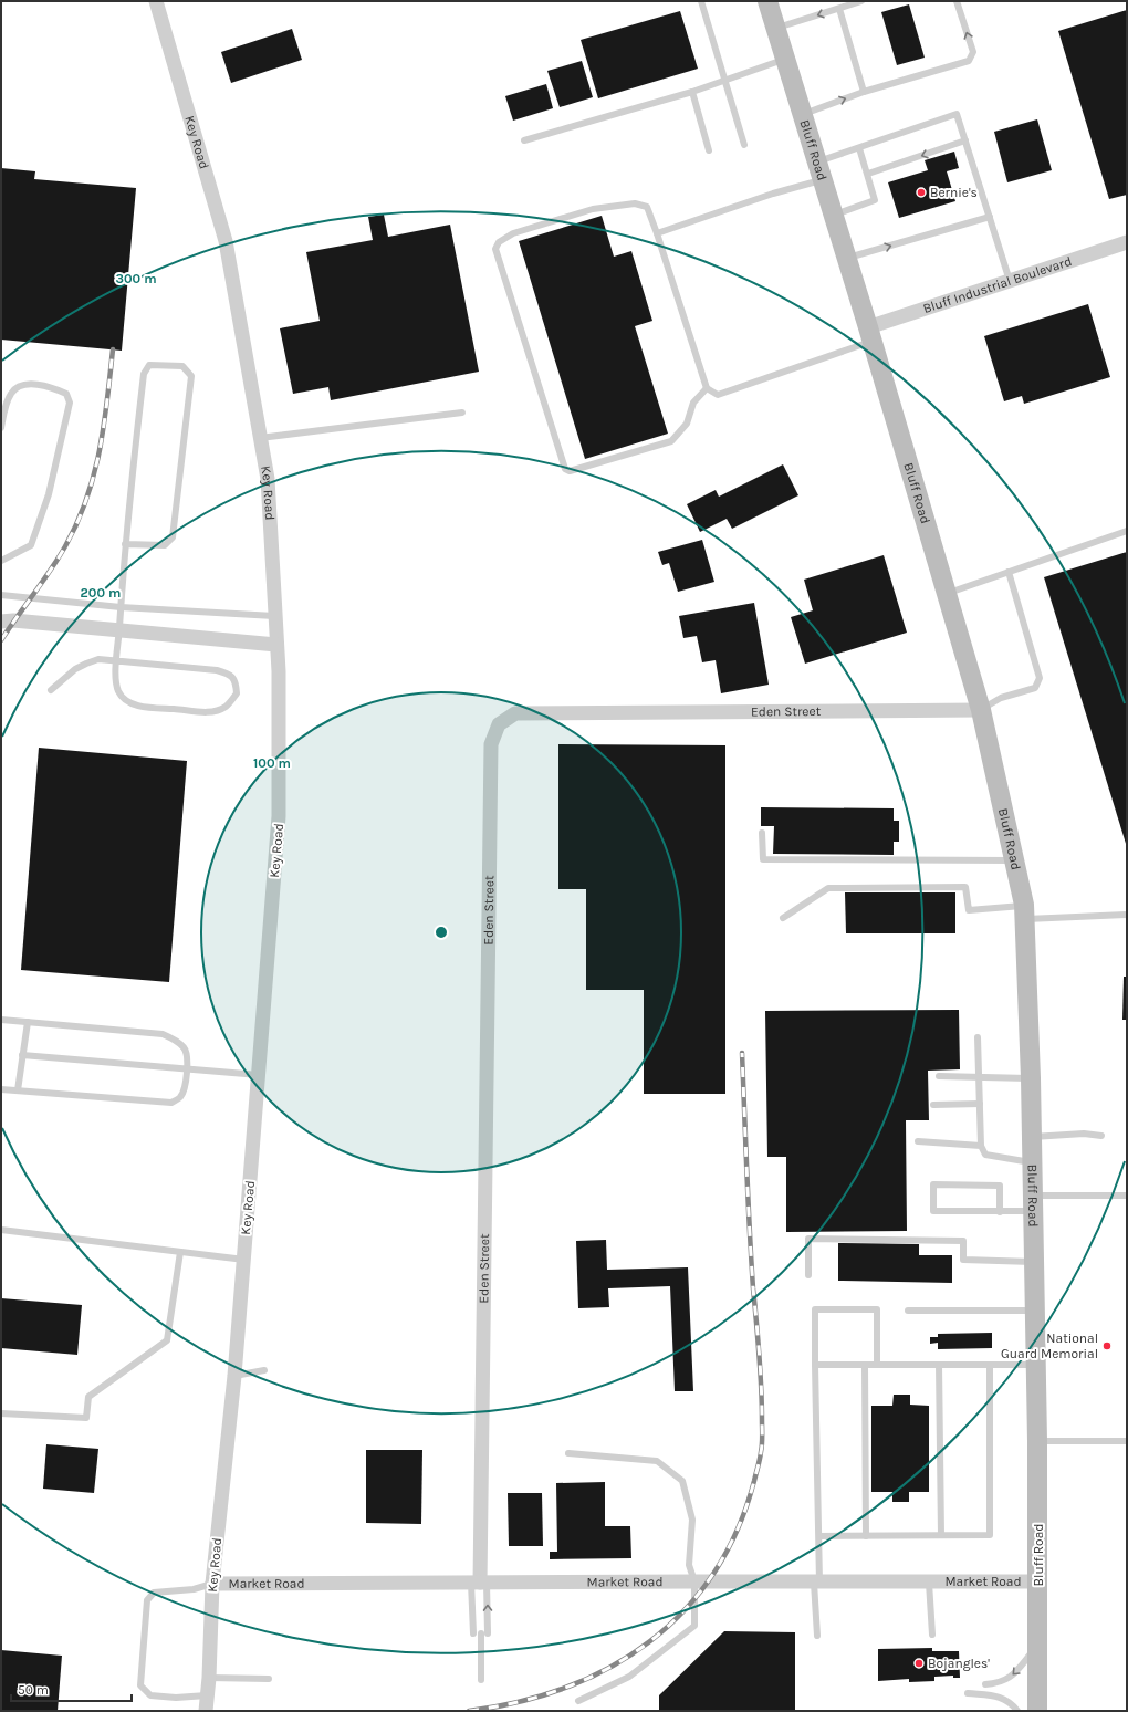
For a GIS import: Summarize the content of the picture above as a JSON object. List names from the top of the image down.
{
  "streets": {
    "main road": ["Bluff Road"],
    "street": [
      "Key Road",
      "Bluff Industrial Boulevard",
      "Eden Street",
      "Market Road"
    ]
  },
  "crossings": [
    ["Key Road", "Market Road"],
    ["Bluff Road", "Bluff Industrial Boulevard"],
    ["Bluff Road", "Eden Street"],
    ["Bluff Road", "Market Road"],
    ["Eden Street", "Market Road"]
  ],
  "places": ["Bernie's", "National Guard Memorial", "Bojangles'"],
  "scale_bar": "50 m",
  "rings": ["300 m", "200 m", "100 m"]
}
